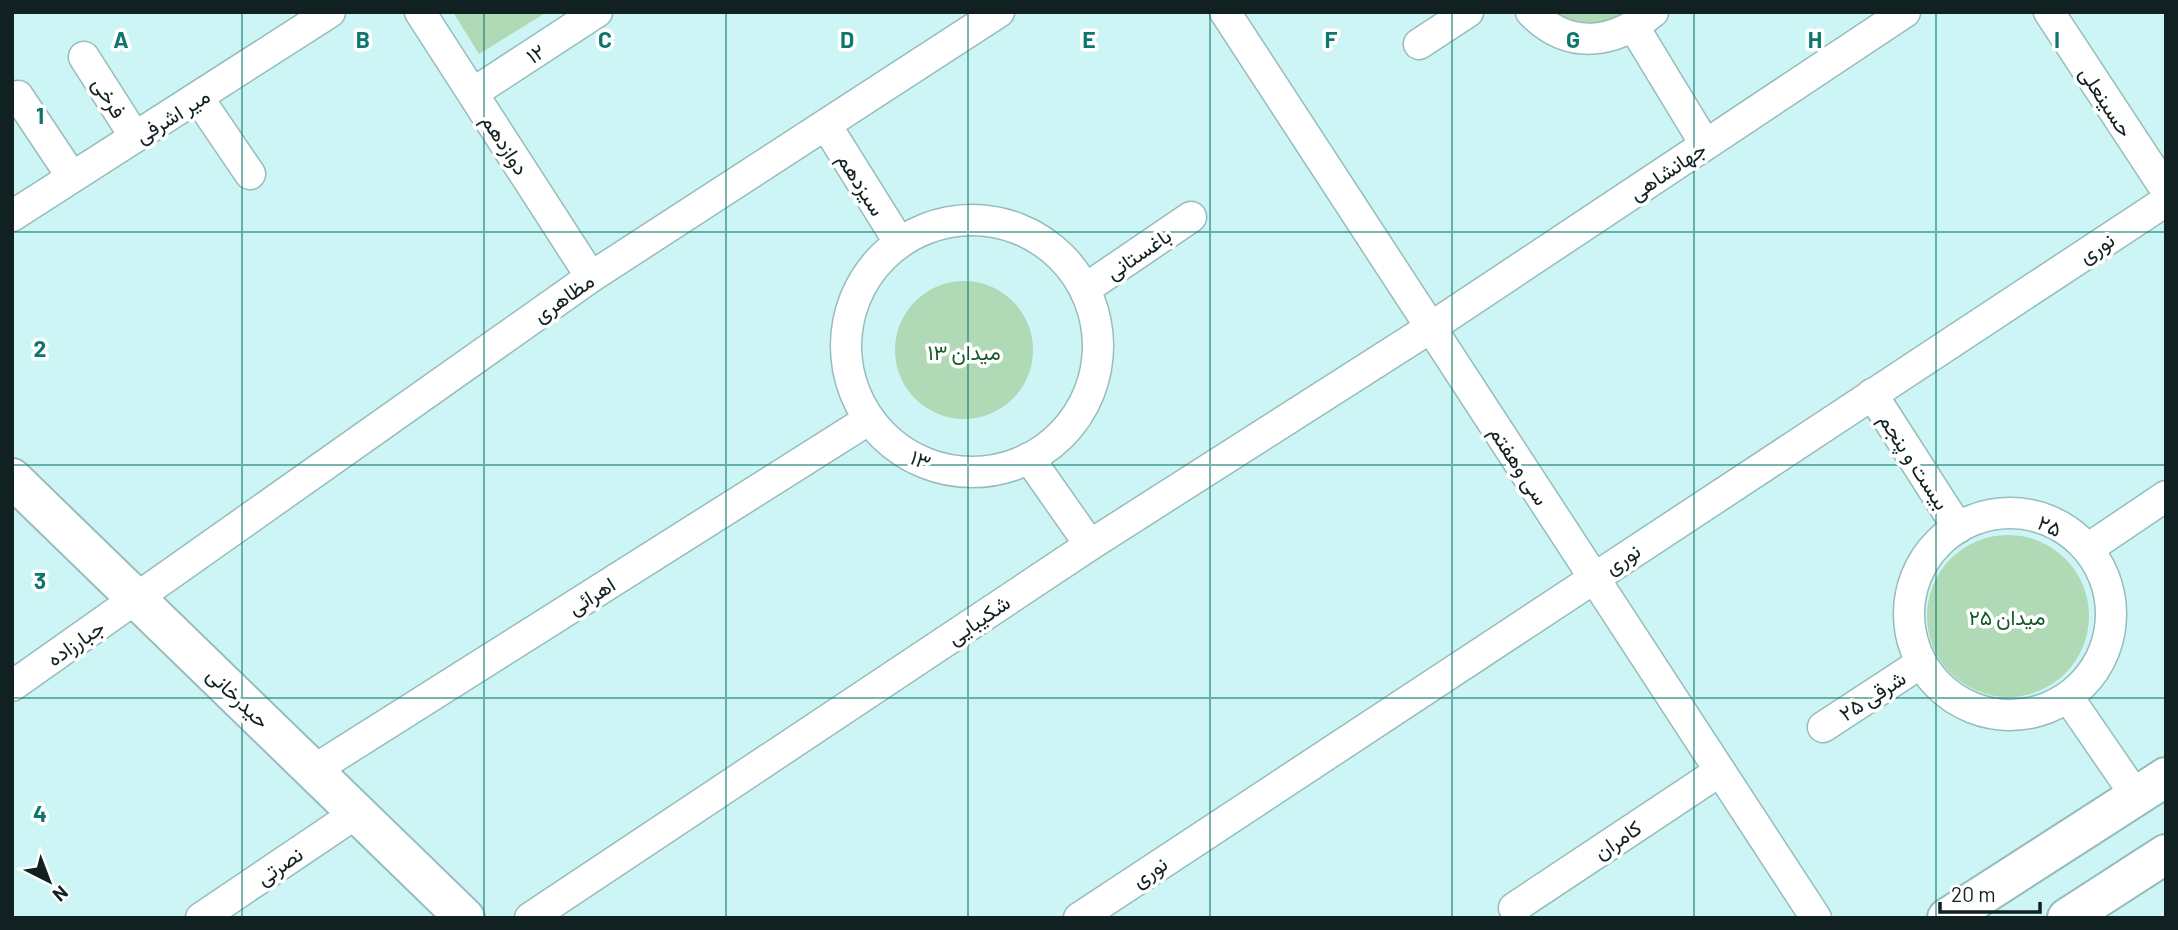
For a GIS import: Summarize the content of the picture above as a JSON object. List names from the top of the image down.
{
  "streets": {
    "main road": ["حیدرخانی"],
    "street": [
      "۱۲",
      "فرخی",
      "حسینعلی",
      "میر اشرفی",
      "دوازدهم",
      "جهانشاهی",
      "سیزدهم",
      "نوری",
      "باغستانی",
      "مظاهری",
      "۱۳",
      "بیست و پنجم",
      "سی وهفتم",
      "۲۵",
      "اهرائی",
      "شکیبایی",
      "جبارزاده",
      "۲۵ شرقی",
      "کامران",
      "نصرتی"
    ]
  },
  "crossings": [
    ["۱۲", "دوازدهم"],
    ["فرخی", "میر اشرفی"],
    ["دوازدهم", "مظاهری"],
    ["جهانشاهی", "سی وهفتم"],
    ["جهانشاهی", "شکیبایی"],
    ["سیزدهم", "مظاهری"],
    ["سیزدهم", "۱۳"],
    ["نوری", "بیست و پنجم"],
    ["نوری", "سی وهفتم"],
    ["باغستانی", "۱۳"],
    ["مظاهری", "جبارزاده"],
    ["مظاهری", "حیدرخانی"],
    ["۱۳", "اهرائی"],
    ["بیست و پنجم", "۲۵"],
    ["بیست و پنجم", "۲۵ شرقی"],
    ["سی وهفتم", "شکیبایی"],
    ["سی وهفتم", "کامران"],
    ["۲۵", "۲۵ شرقی"],
    ["اهرائی", "حیدرخانی"],
    ["جبارزاده", "حیدرخانی"],
    ["حیدرخانی", "نصرتی"]
  ],
  "parks": ["میدان ۱۳", "میدان ۲۵"],
  "scale_bar": "20 m",
  "north": "bottom right",
  "grid": {
    "columns": [
      "A",
      "B",
      "C",
      "D",
      "E",
      "F",
      "G",
      "H",
      "I"
    ],
    "rows": [
      "1",
      "2",
      "3",
      "4"
    ]
  }
}
